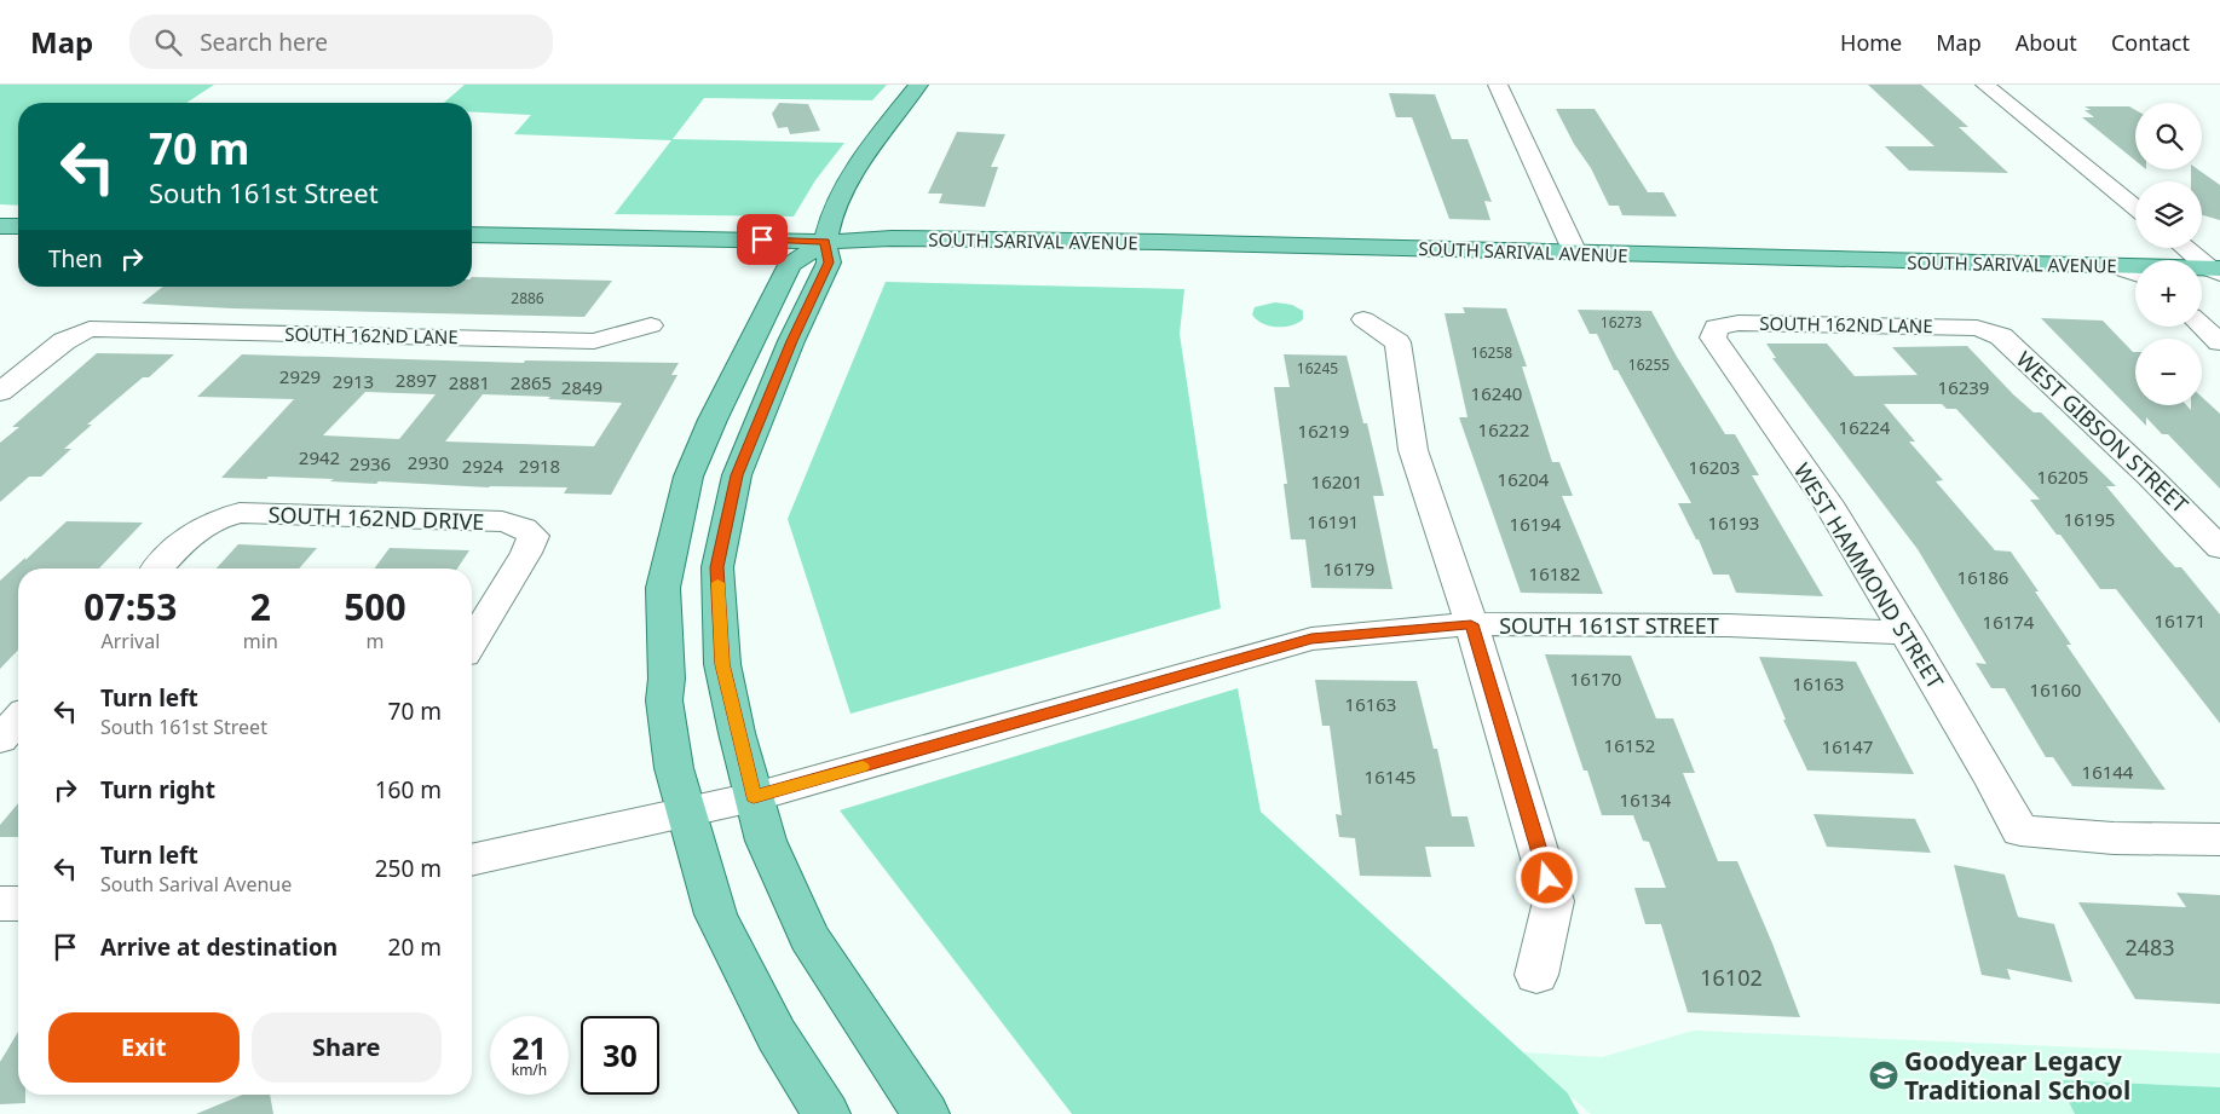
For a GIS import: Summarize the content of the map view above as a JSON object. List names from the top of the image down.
{
  "streets": {
    "main road": ["SOUTH SARIVAL AVENUE"],
    "street": [
      "SOUTH 162ND LANE",
      "WEST GIBSON STREET",
      "SOUTH 162ND DRIVE",
      "WEST HAMMOND STREET",
      "SOUTH 161ST STREET"
    ]
  },
  "crossings": [
    ["SOUTH 162ND LANE", "WEST GIBSON STREET"],
    ["SOUTH 162ND LANE", "WEST HAMMOND STREET"],
    ["WEST HAMMOND STREET", "SOUTH 161ST STREET"]
  ],
  "places": {
    "school or university": ["Goodyear Legacy Traditional School"]
  },
  "house_numbers": [
    "2886",
    "16273",
    "16258",
    "16255",
    "16245",
    "2929",
    "2897",
    "2913",
    "2881",
    "2865",
    "2849",
    "16239",
    "16240",
    "16224",
    "16222",
    "16219",
    "2942",
    "2930",
    "2936",
    "2924",
    "2918",
    "16203",
    "16205",
    "16204",
    "16201",
    "16195",
    "16191",
    "16193",
    "16194",
    "16179",
    "16182",
    "16186",
    "16171",
    "16174",
    "16170",
    "16163",
    "16160",
    "16163",
    "16152",
    "16147",
    "16144",
    "16145",
    "16134",
    "2483",
    "16102"
  ],
  "page": {
    "header": "Map",
    "search": "Search here",
    "nav": [
      "Home",
      "Map",
      "About",
      "Contact"
    ],
    "map_buttons": ["+", "−"],
    "turn": ["70 m", "South 161st Street"],
    "then": "Then",
    "eta": [
      "07:53",
      "Arrival",
      "2",
      "min",
      "500",
      "m"
    ],
    "list": [
      {
        "name": "Turn left",
        "note": "South 161st Street",
        "value": "70 m"
      },
      {
        "name": "Turn right",
        "value": "160 m"
      },
      {
        "name": "Turn left",
        "note": "South Sarival Avenue",
        "value": "250 m"
      },
      {
        "name": "Arrive at destination",
        "value": "20 m"
      }
    ],
    "buttons": ["Exit", "Share"],
    "speed": "21 km/h",
    "limit": "30"
  }
}
